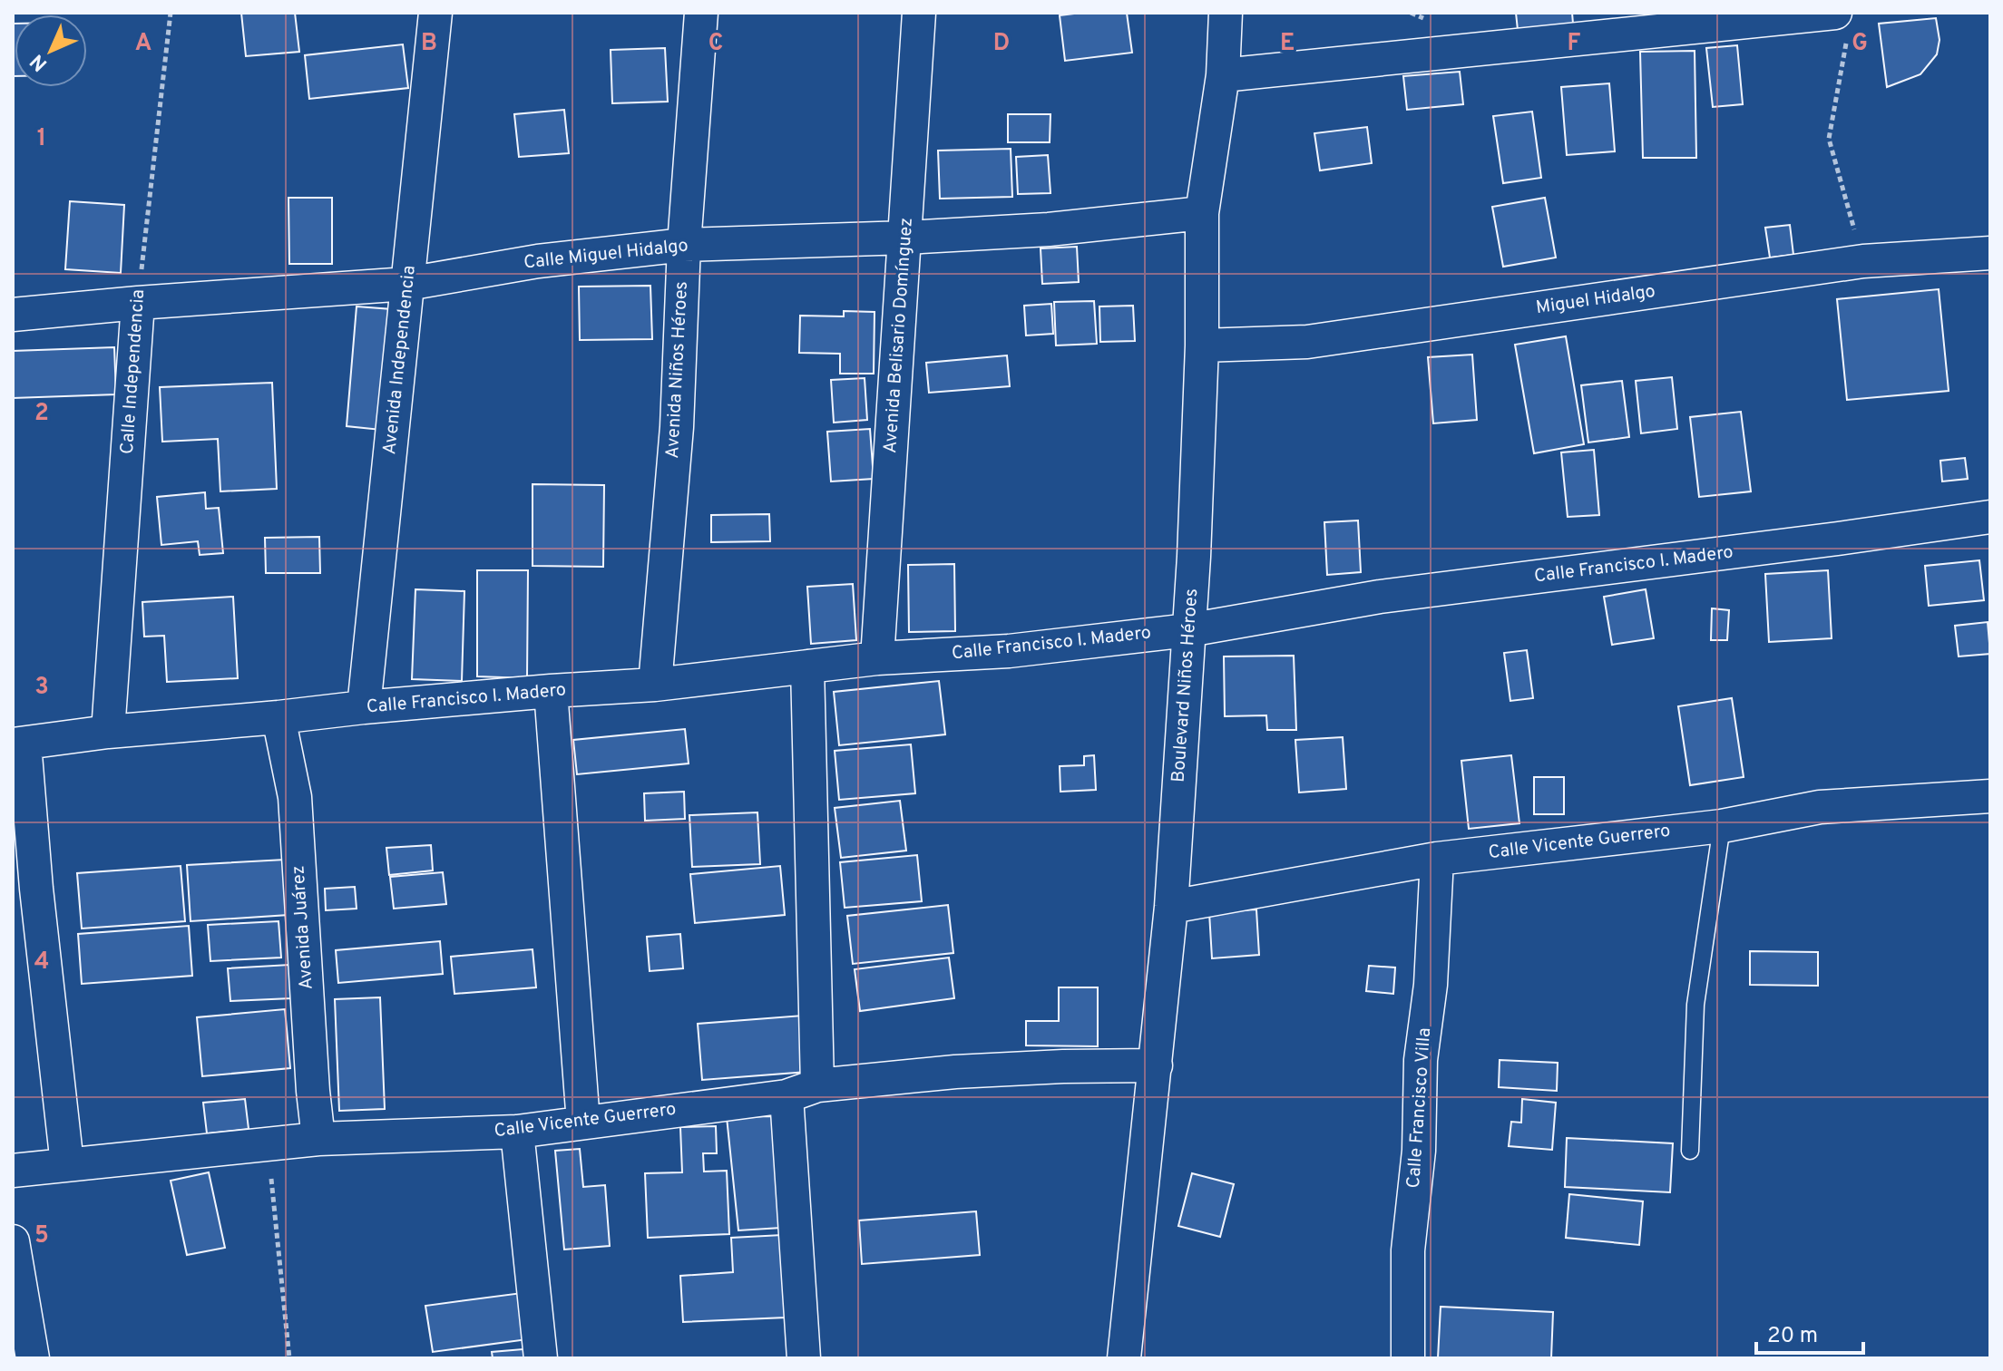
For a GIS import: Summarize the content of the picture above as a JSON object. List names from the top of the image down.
{
  "streets": {
    "street": [
      "Calle Miguel Hidalgo",
      "Miguel Hidalgo",
      "Avenida Belisario Domínguez",
      "Avenida Independencia",
      "Avenida Niños Héroes",
      "Calle Independencia",
      "Calle Francisco I. Madero",
      "Boulevard Niños Héroes",
      "Calle Vicente Guerrero",
      "Avenida Juárez",
      "Calle Francisco Villa"
    ]
  },
  "crossings": [
    ["Calle Miguel Hidalgo", "Avenida Belisario Domínguez"],
    ["Calle Miguel Hidalgo", "Avenida Independencia"],
    ["Calle Miguel Hidalgo", "Avenida Niños Héroes"],
    ["Calle Miguel Hidalgo", "Calle Independencia"],
    ["Calle Miguel Hidalgo", "Boulevard Niños Héroes"],
    ["Miguel Hidalgo", "Boulevard Niños Héroes"],
    ["Avenida Belisario Domínguez", "Calle Francisco I. Madero"],
    ["Avenida Independencia", "Calle Francisco I. Madero"],
    ["Avenida Niños Héroes", "Calle Francisco I. Madero"],
    ["Calle Independencia", "Calle Francisco I. Madero"],
    ["Calle Francisco I. Madero", "Boulevard Niños Héroes"],
    ["Calle Francisco I. Madero", "Avenida Juárez"],
    ["Boulevard Niños Héroes", "Calle Vicente Guerrero"],
    ["Calle Vicente Guerrero", "Avenida Juárez"],
    ["Calle Vicente Guerrero", "Calle Francisco Villa"]
  ],
  "scale_bar": "20 m",
  "north": "bottom left",
  "grid": {
    "columns": [
      "A",
      "B",
      "C",
      "D",
      "E",
      "F",
      "G"
    ],
    "rows": [
      "1",
      "2",
      "3",
      "4",
      "5"
    ]
  }
}
